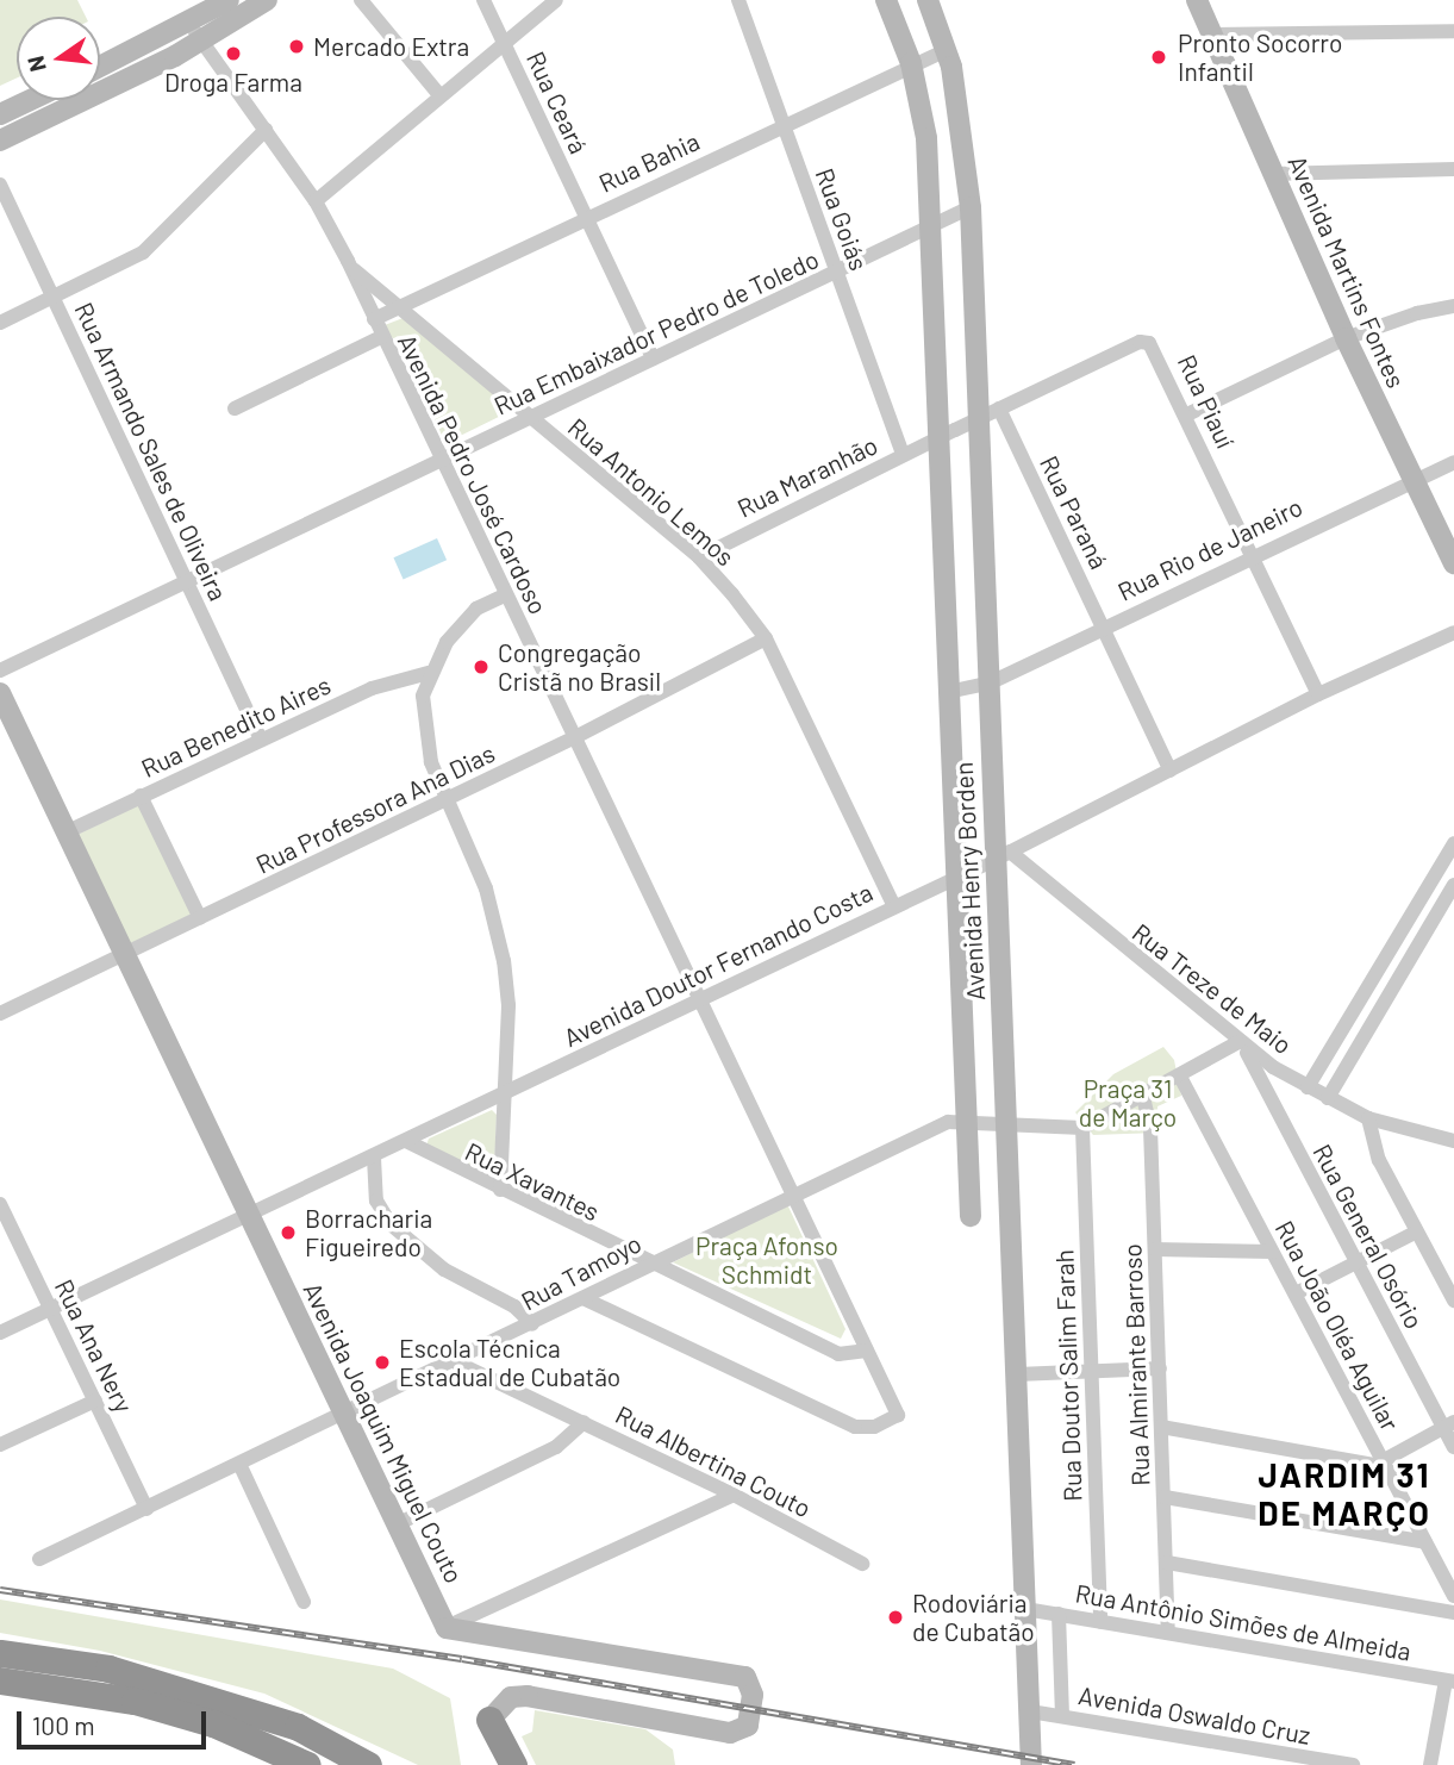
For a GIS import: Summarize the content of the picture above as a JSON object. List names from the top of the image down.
{
  "streets": {
    "street": [
      "Rua Ceará",
      "Rua Bahia",
      "Rua Goiás",
      "Avenida Martins Fontes",
      "Rua Embaixador Pedro de Toledo",
      "Rua Piauí",
      "Rua Armando Sales de Oliveira",
      "Avenida Pedro José Cardoso",
      "Rua Maranhão",
      "Rua Antonio Lemos",
      "Rua Paraná",
      "Rua Rio de Janeiro",
      "Rua Benedito Aires",
      "Rua Professora Ana Dias",
      "Avenida Henry Borden",
      "Avenida Doutor Fernando Costa",
      "Rua Treze de Maio",
      "Rua Xavantes",
      "Rua General Osório",
      "Rua Tamoyo",
      "Rua João Oléa Aguilar",
      "Rua Ana Nery",
      "Rua Almirante Barroso",
      "Rua Doutor Salim Farah",
      "Avenida Joaquim Miguel Couto",
      "Rua Albertina Couto",
      "Rua Antônio Simões de Almeida",
      "Avenida Oswaldo Cruz"
    ]
  },
  "crossings": [
    ["Rua Ceará", "Rua Bahia"],
    ["Rua Ceará", "Rua Embaixador Pedro de Toledo"],
    ["Rua Bahia", "Rua Goiás"],
    ["Rua Bahia", "Avenida Pedro José Cardoso"],
    ["Rua Bahia", "Rua Antonio Lemos"],
    ["Rua Bahia", "Avenida Henry Borden"],
    ["Rua Goiás", "Rua Embaixador Pedro de Toledo"],
    ["Rua Goiás", "Rua Maranhão"],
    ["Avenida Martins Fontes", "Rua Rio de Janeiro"],
    ["Rua Embaixador Pedro de Toledo", "Rua Armando Sales de Oliveira"],
    ["Rua Embaixador Pedro de Toledo", "Avenida Pedro José Cardoso"],
    ["Rua Embaixador Pedro de Toledo", "Rua Antonio Lemos"],
    ["Rua Embaixador Pedro de Toledo", "Avenida Henry Borden"],
    ["Rua Piauí", "Rua Maranhão"],
    ["Rua Piauí", "Rua Paraná"],
    ["Rua Piauí", "Rua Rio de Janeiro"],
    ["Rua Piauí", "Avenida Henry Borden"],
    ["Rua Piauí", "Avenida Doutor Fernando Costa"],
    ["Rua Armando Sales de Oliveira", "Rua Benedito Aires"],
    ["Avenida Pedro José Cardoso", "Rua Antonio Lemos"],
    ["Avenida Pedro José Cardoso", "Rua Professora Ana Dias"],
    ["Avenida Pedro José Cardoso", "Avenida Doutor Fernando Costa"],
    ["Avenida Pedro José Cardoso", "Rua Xavantes"],
    ["Avenida Pedro José Cardoso", "Rua Tamoyo"],
    ["Rua Maranhão", "Rua Antonio Lemos"],
    ["Rua Maranhão", "Avenida Henry Borden"],
    ["Rua Antonio Lemos", "Rua Professora Ana Dias"],
    ["Rua Antonio Lemos", "Avenida Doutor Fernando Costa"],
    ["Rua Paraná", "Rua Rio de Janeiro"],
    ["Rua Paraná", "Avenida Doutor Fernando Costa"],
    ["Rua Rio de Janeiro", "Avenida Henry Borden"],
    ["Rua Benedito Aires", "Avenida Joaquim Miguel Couto"],
    ["Rua Professora Ana Dias", "Avenida Joaquim Miguel Couto"],
    ["Avenida Henry Borden", "Avenida Doutor Fernando Costa"],
    ["Avenida Henry Borden", "Rua Treze de Maio"],
    ["Avenida Henry Borden", "Rua Tamoyo"],
    ["Avenida Henry Borden", "Rua Antônio Simões de Almeida"],
    ["Avenida Henry Borden", "Avenida Oswaldo Cruz"],
    ["Avenida Doutor Fernando Costa", "Rua Treze de Maio"],
    ["Avenida Doutor Fernando Costa", "Rua Xavantes"],
    ["Avenida Doutor Fernando Costa", "Rua Ana Nery"],
    ["Avenida Doutor Fernando Costa", "Avenida Joaquim Miguel Couto"],
    ["Rua Treze de Maio", "Rua General Osório"],
    ["Rua Xavantes", "Rua Tamoyo"],
    ["Rua Tamoyo", "Rua Ana Nery"],
    ["Rua Tamoyo", "Avenida Joaquim Miguel Couto"],
    ["Rua Tamoyo", "Rua Albertina Couto"],
    ["Rua Almirante Barroso", "Rua Antônio Simões de Almeida"],
    ["Rua Doutor Salim Farah", "Rua Antônio Simões de Almeida"]
  ],
  "districts": ["JARDIM 31 DE MARÇO"],
  "parks": ["Praça 31 de Março", "Praça Afonso Schmidt"],
  "places": [
    "Mercado Extra",
    "Droga Farma",
    "Pronto Socorro Infantil",
    "Congregação Cristã no Brasil",
    "Borracharia Figueiredo",
    "Escola Técnica Estadual de Cubatão",
    "Rodoviária de Cubatão"
  ],
  "scale_bar": "100 m",
  "north": "left"
}
